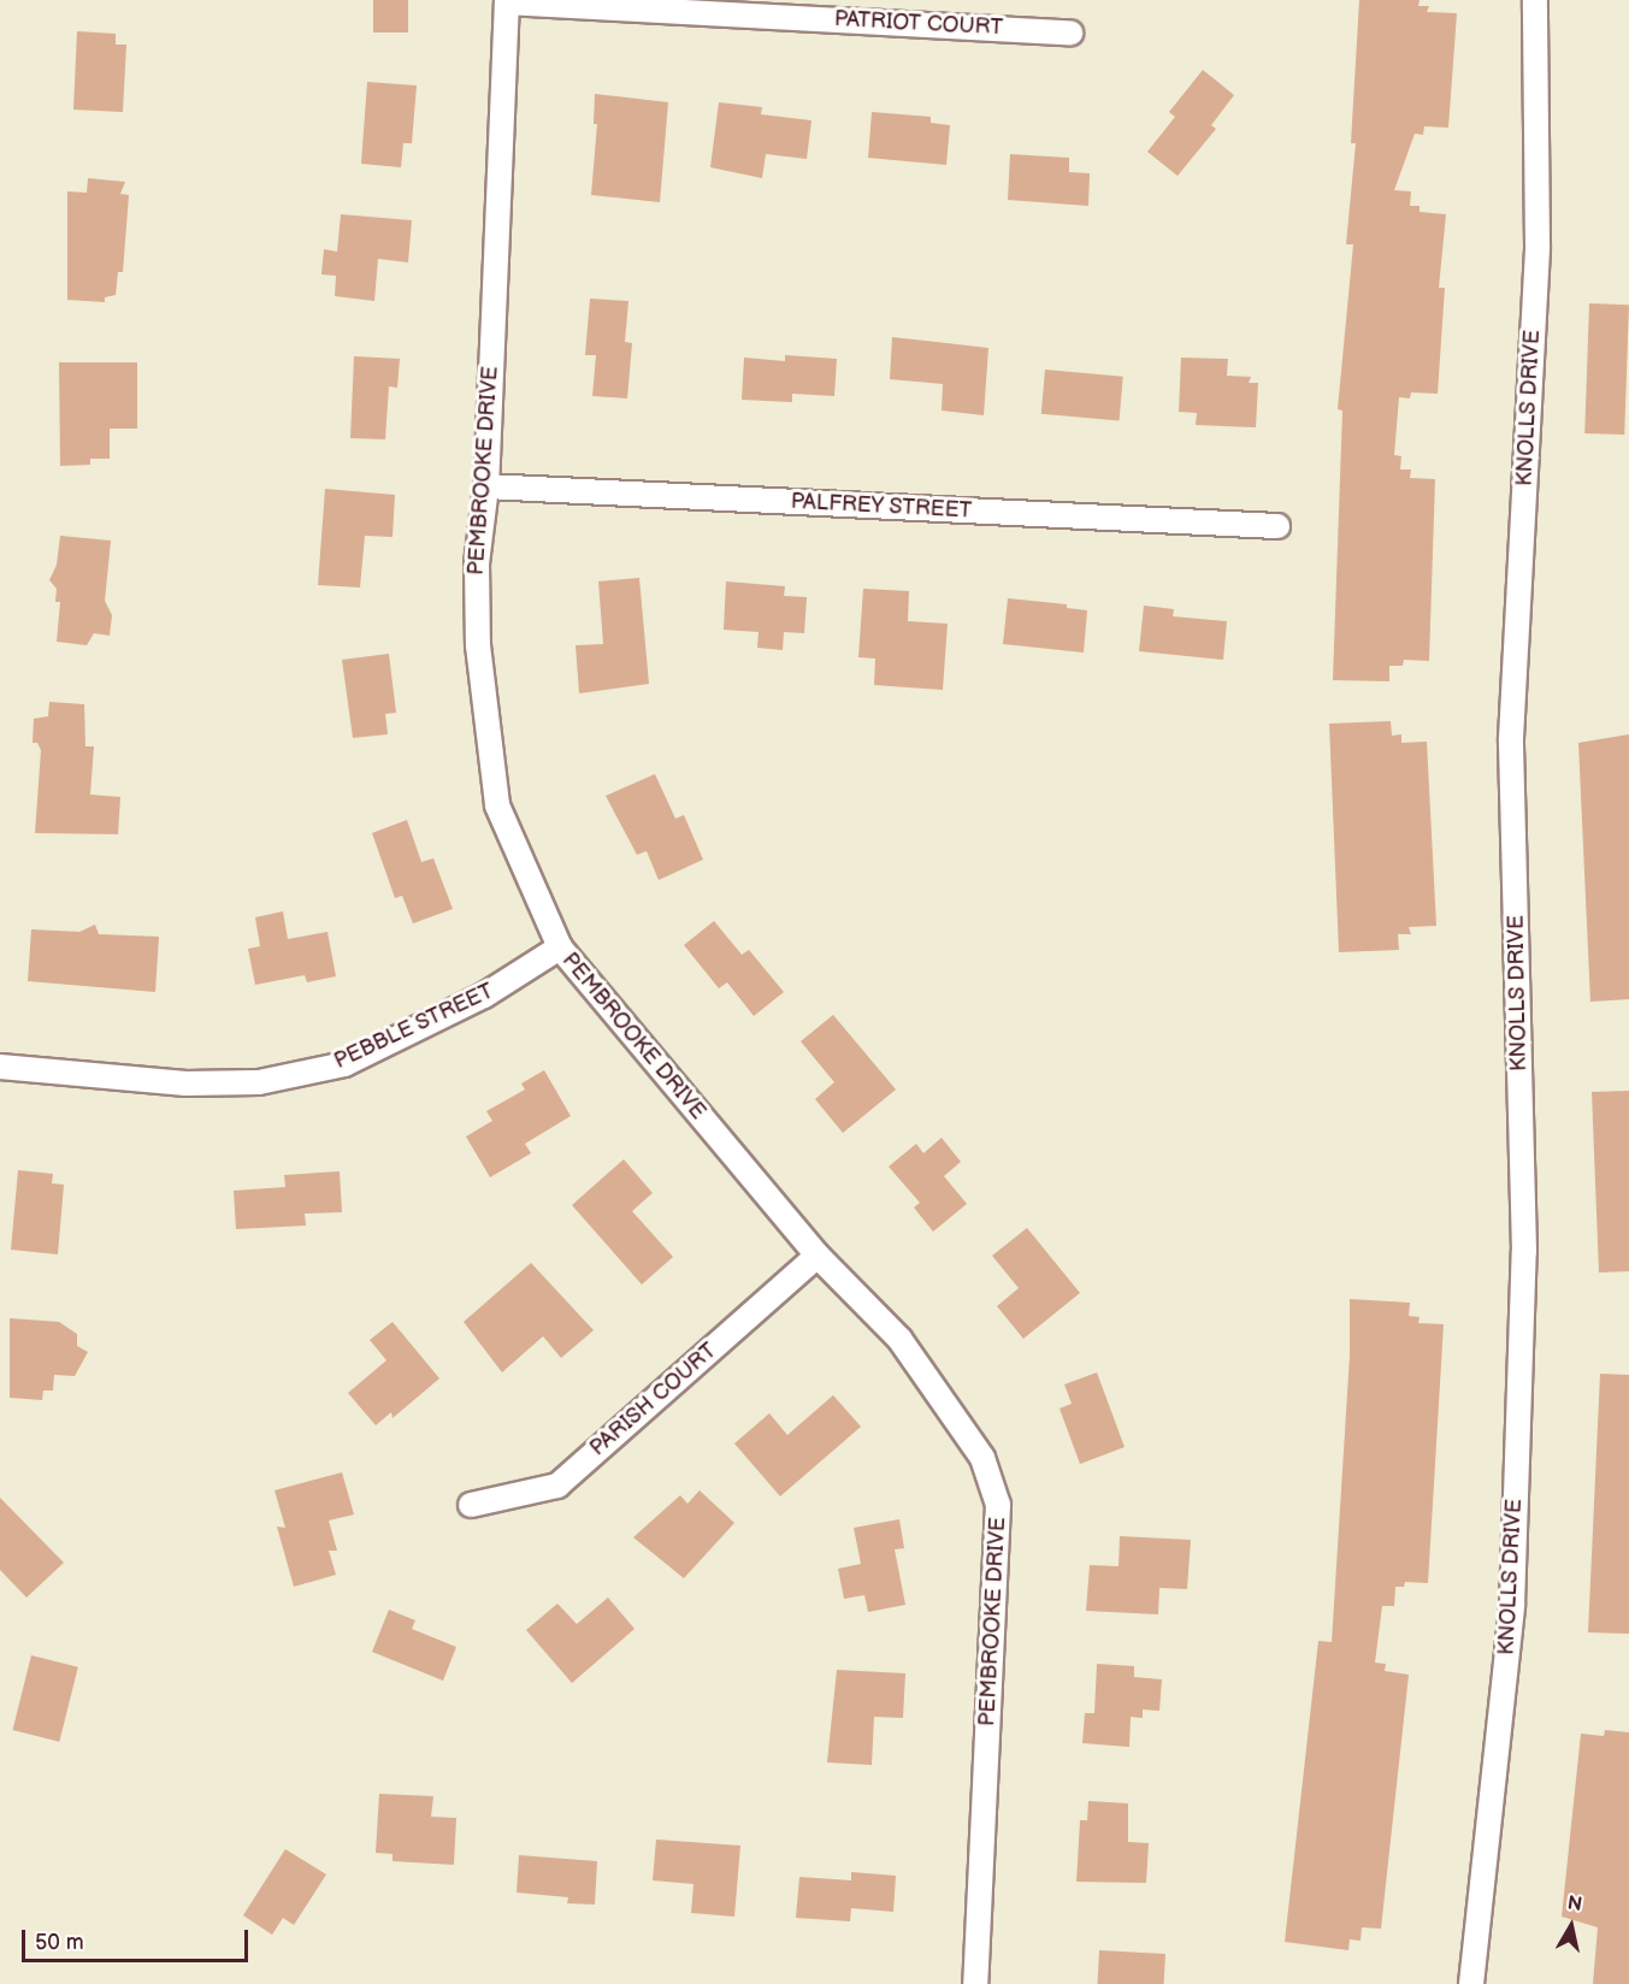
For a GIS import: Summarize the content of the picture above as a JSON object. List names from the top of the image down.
{
  "streets": {
    "street": [
      "PATRIOT COURT",
      "KNOLLS DRIVE",
      "PEMBROOKE DRIVE",
      "PALFREY STREET",
      "PEBBLE STREET",
      "PARISH COURT"
    ]
  },
  "crossings": [
    ["PATRIOT COURT", "PEMBROOKE DRIVE"],
    ["PEMBROOKE DRIVE", "PALFREY STREET"],
    ["PEMBROOKE DRIVE", "PEBBLE STREET"],
    ["PEMBROOKE DRIVE", "PARISH COURT"]
  ],
  "scale_bar": "50 m",
  "north": "top"
}
